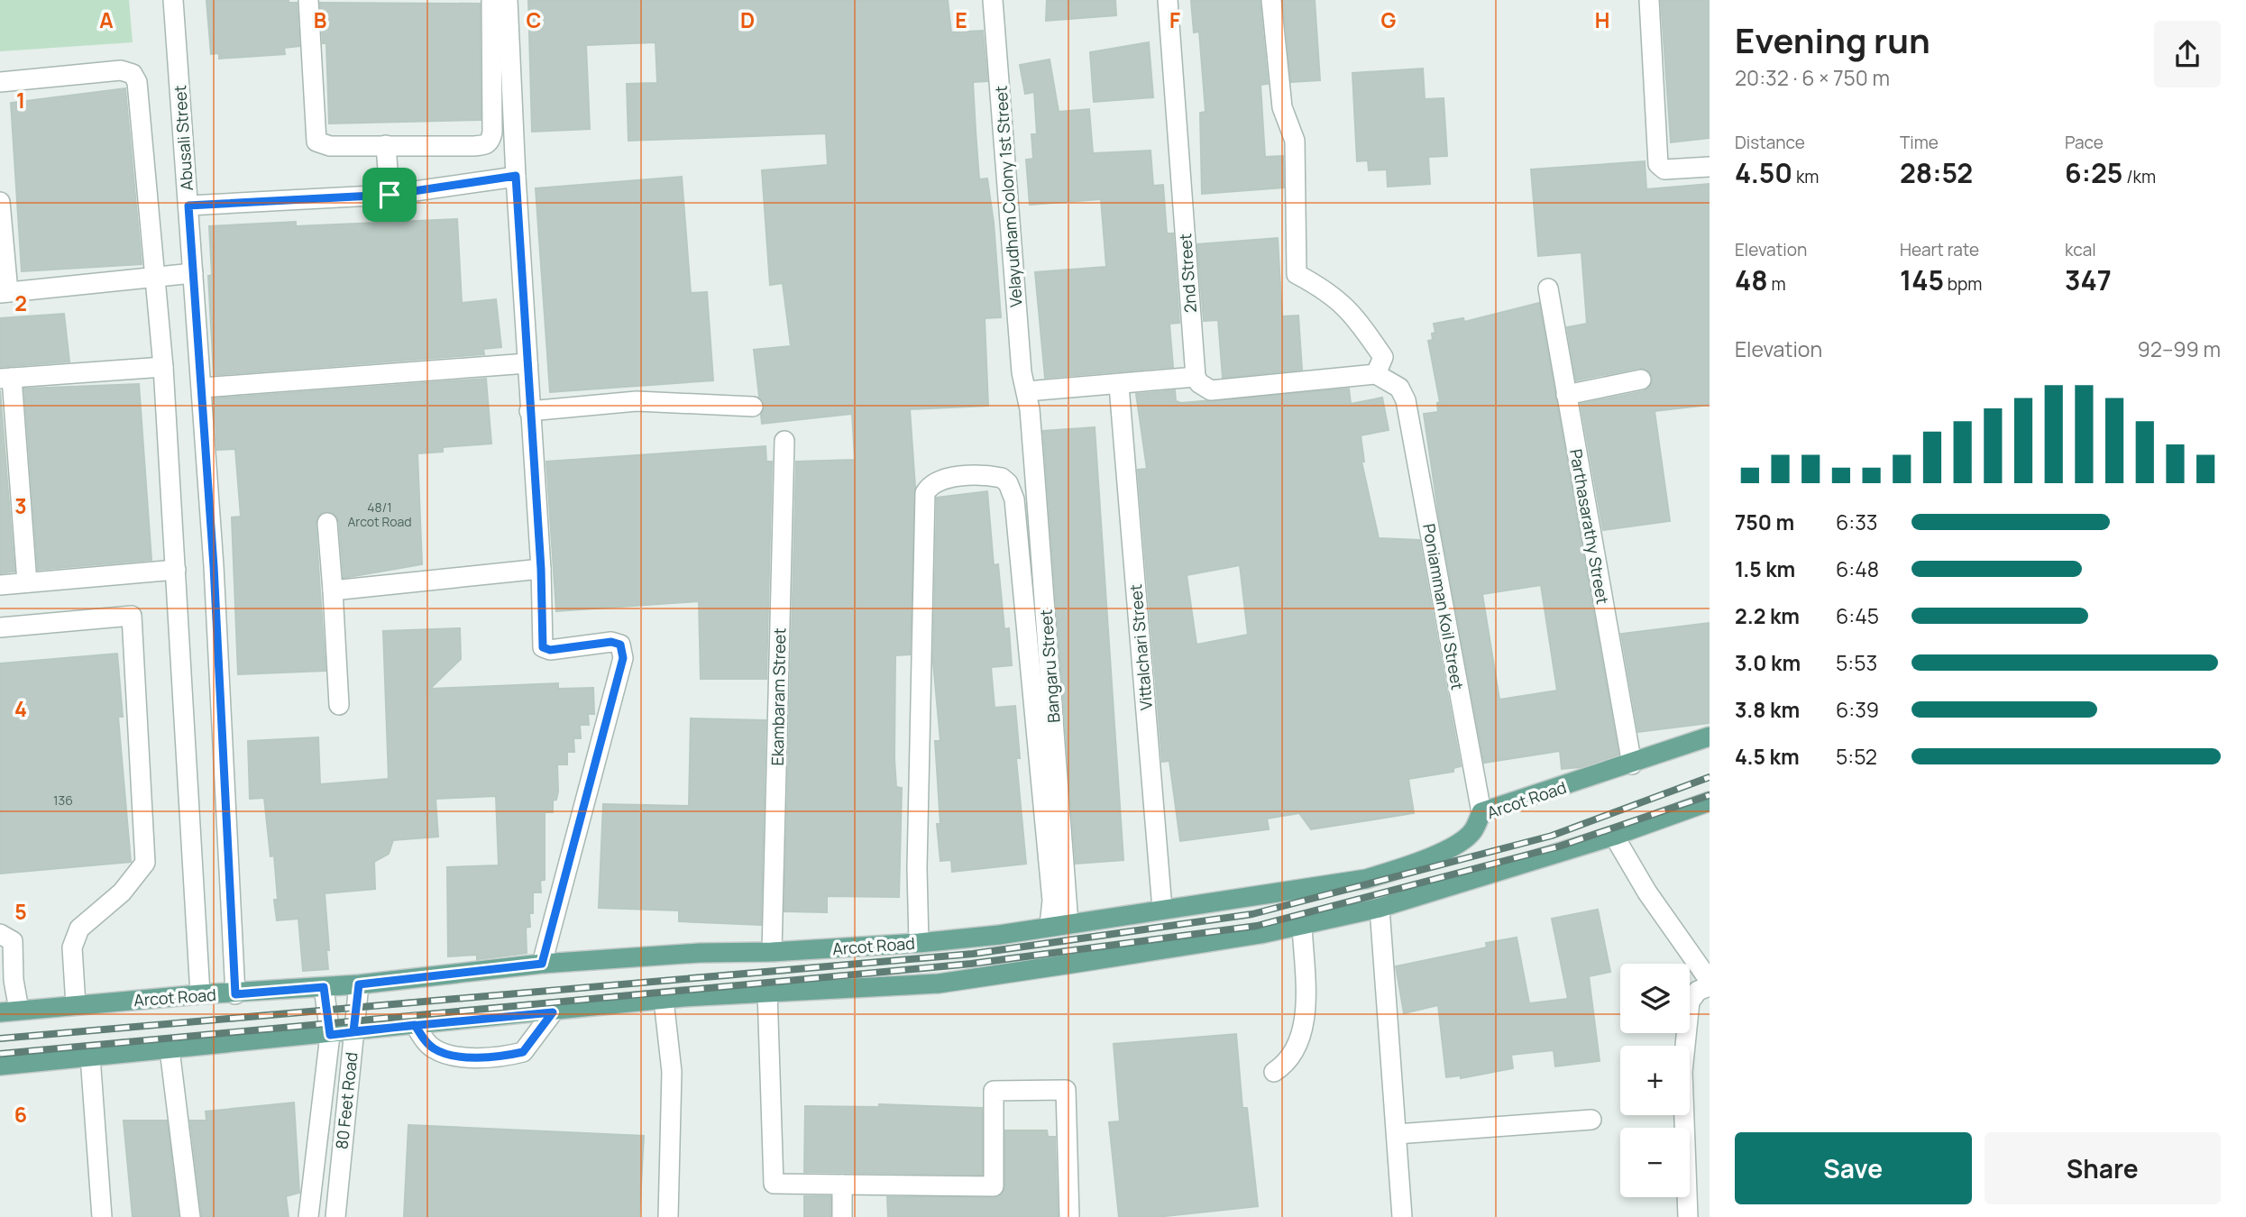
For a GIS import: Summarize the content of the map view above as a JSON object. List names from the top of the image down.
{
  "streets": {
    "main road": ["Arcot Road"],
    "street": [
      "Abusali Street",
      "Velayudham Colony 1st Street",
      "2nd Street",
      "Parthasarathy Street",
      "Poniamman Koil Street",
      "Vittalchari Street",
      "Bangaru Street",
      "Ekambaram Street",
      "80 Feet Road"
    ]
  },
  "crossings": [
    ["Abusali Street", "Arcot Road"],
    ["Velayudham Colony 1st Street", "Bangaru Street"],
    ["Parthasarathy Street", "Arcot Road"],
    ["Poniamman Koil Street", "Arcot Road"],
    ["Vittalchari Street", "Arcot Road"],
    ["Bangaru Street", "Arcot Road"],
    ["Ekambaram Street", "Arcot Road"],
    ["Arcot Road", "80 Feet Road"]
  ],
  "house_numbers": ["48/1 Arcot Road", "136"],
  "page": {
    "heading": ["Evening run", "20:32 · 6 × 750 m"],
    "stats": [
      ["Distance", "4.50 km"],
      ["Time", "28:52"],
      ["Pace", "6:25 /km"],
      ["Elevation", "48 m"],
      ["Heart rate", "145 bpm"],
      ["kcal", "347"]
    ],
    "chart": ["Elevation", "92–99 m"],
    "list": [
      {
        "name": "750 m",
        "note": "6:33"
      },
      {
        "name": "1.5 km",
        "note": "6:48"
      },
      {
        "name": "2.2 km",
        "note": "6:45"
      },
      {
        "name": "3.0 km",
        "note": "5:53"
      },
      {
        "name": "3.8 km",
        "note": "6:39"
      },
      {
        "name": "4.5 km",
        "note": "5:52"
      }
    ],
    "map_buttons": ["+", "−"],
    "buttons": ["Save", "Share"]
  },
  "grid": {
    "columns": [
      "A",
      "B",
      "C",
      "D",
      "E",
      "F",
      "G",
      "H"
    ],
    "rows": [
      "1",
      "2",
      "3",
      "4",
      "5",
      "6"
    ]
  }
}
